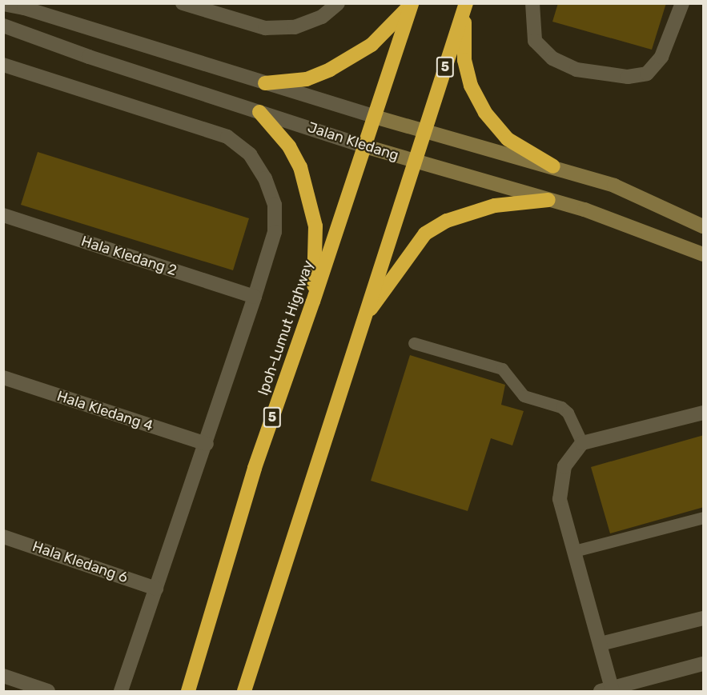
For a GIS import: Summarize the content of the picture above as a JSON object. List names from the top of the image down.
{
  "streets": {
    "highway": ["5", "Ipoh-Lumut Highway"],
    "main road": ["Jalan Kledang"],
    "street": ["Hala Kledang 2", "Hala Kledang 4", "Hala Kledang 6"]
  },
  "crossings": [
    ["5", "Jalan Kledang"],
    ["Jalan Kledang", "Ipoh-Lumut Highway"]
  ]
}
